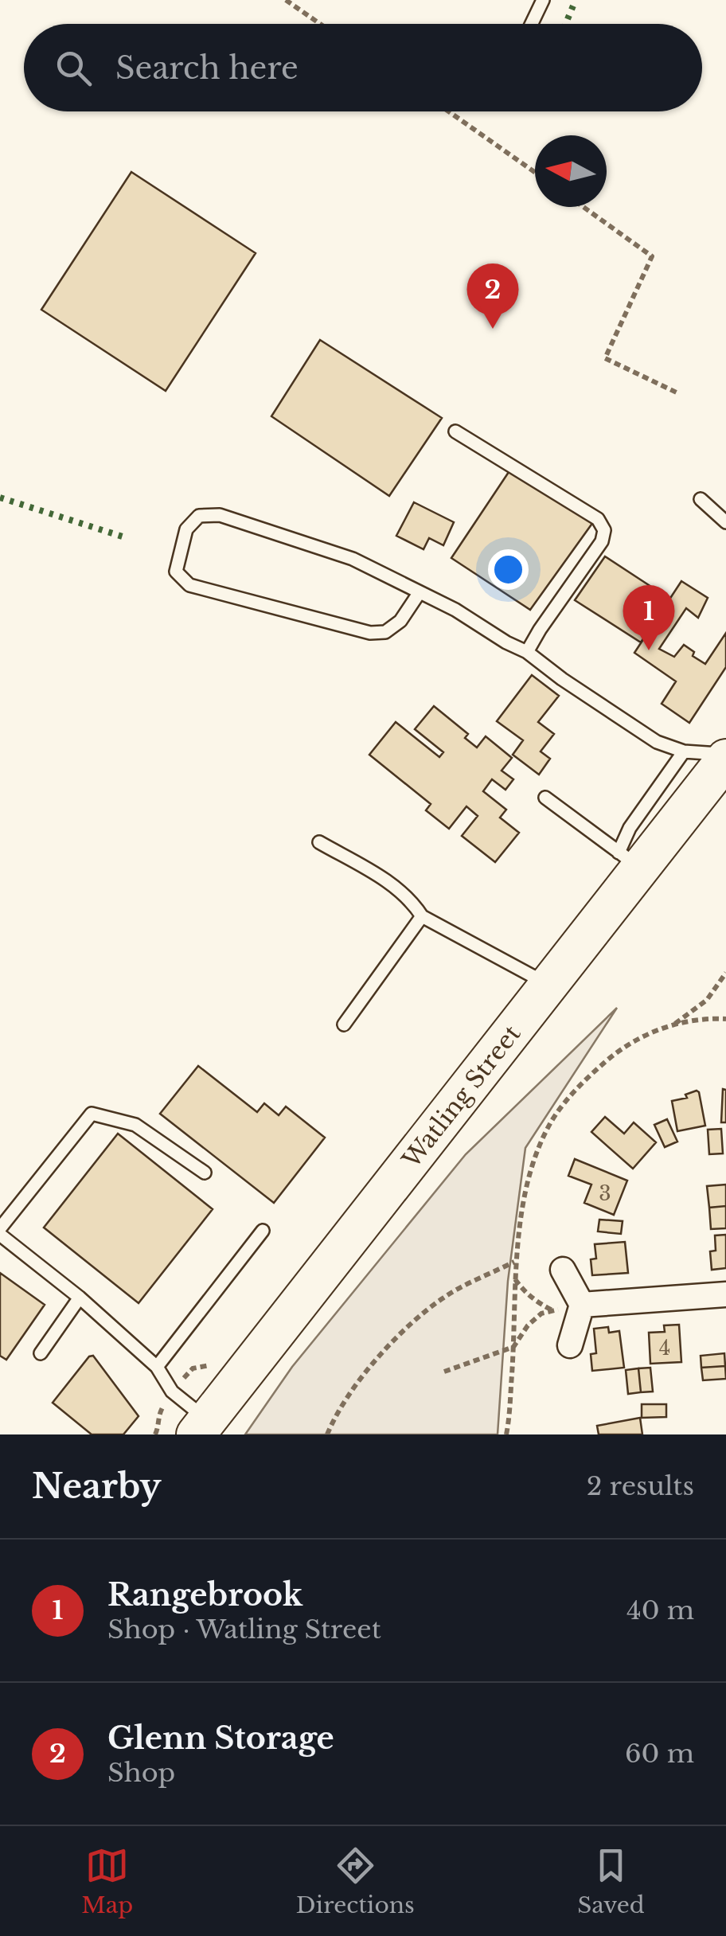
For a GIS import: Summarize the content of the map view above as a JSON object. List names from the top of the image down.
{
  "streets": {
    "highway": ["Watling Street"]
  },
  "house_numbers": ["3", "4"],
  "north": "left",
  "page": {
    "search": "Search here",
    "pins": ["2", "1"],
    "heading": ["Nearby", "2 results"],
    "list": [
      {
        "mark": "1",
        "name": "Rangebrook",
        "note": "Shop · Watling Street",
        "value": "40 m"
      },
      {
        "mark": "2",
        "name": "Glenn Storage",
        "note": "Shop",
        "value": "60 m"
      }
    ],
    "nav": ["Map", "Directions", "Saved"]
  }
}
